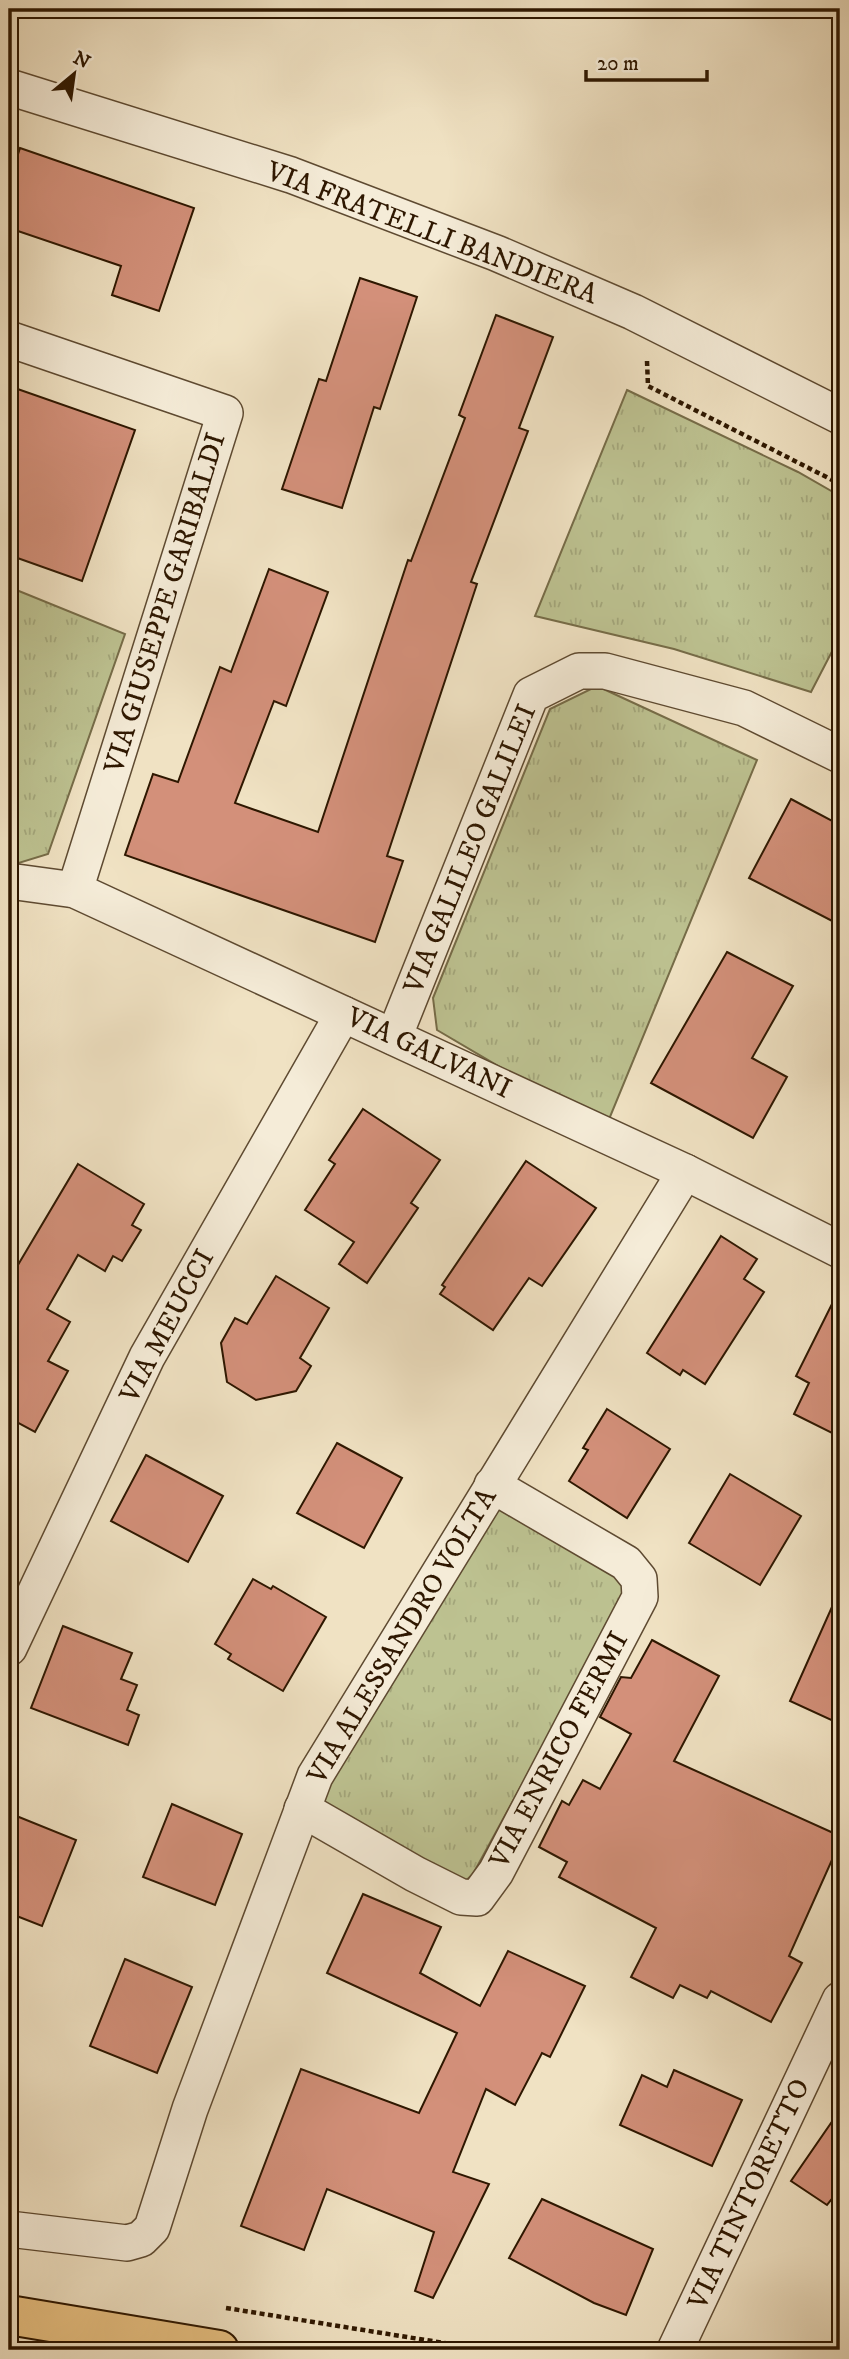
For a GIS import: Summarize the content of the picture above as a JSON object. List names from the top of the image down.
{
  "streets": {
    "street": [
      "VIA FRATELLI BANDIERA",
      "VIA GIUSEPPE GARIBALDI",
      "VIA GALILEO GALILEI",
      "VIA GALVANI",
      "VIA MEUCCI",
      "VIA ALESSANDRO VOLTA",
      "VIA ENRICO FERMI",
      "VIA TINTORETTO"
    ]
  },
  "crossings": [
    ["VIA GIUSEPPE GARIBALDI", "VIA GALVANI"],
    ["VIA GALILEO GALILEI", "VIA GALVANI"],
    ["VIA GALVANI", "VIA MEUCCI"],
    ["VIA GALVANI", "VIA ALESSANDRO VOLTA"],
    ["VIA ALESSANDRO VOLTA", "VIA ENRICO FERMI"]
  ],
  "scale_bar": "20 m",
  "north": "top right"
}
